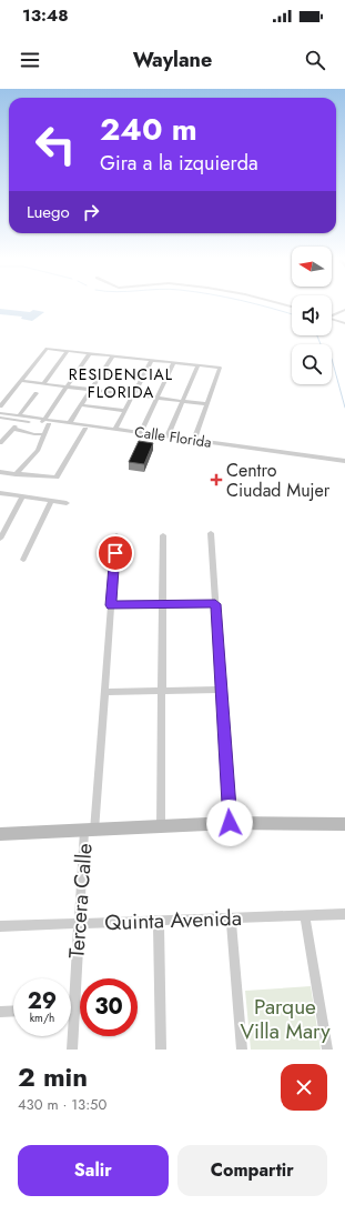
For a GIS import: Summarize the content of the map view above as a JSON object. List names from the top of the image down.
{
  "streets": {
    "street": ["Calle Florida", "Tercera Calle", "Quinta Avenida"]
  },
  "crossings": [
    ["Tercera Calle", "Quinta Avenida"]
  ],
  "districts": ["RESIDENCIAL FLORIDA"],
  "parks": ["Parque Villa Mary"],
  "places": {
    "health": ["Centro Ciudad Mujer"]
  },
  "north": "left",
  "page": {
    "status": "13:48",
    "header": "Waylane",
    "turn": ["240 m", "Gira a la izquierda"],
    "then": "Luego",
    "speed": "29 km/h",
    "limit": "30",
    "heading": ["2 min", "430 m · 13:50"],
    "buttons": ["Salir", "Compartir"]
  }
}
